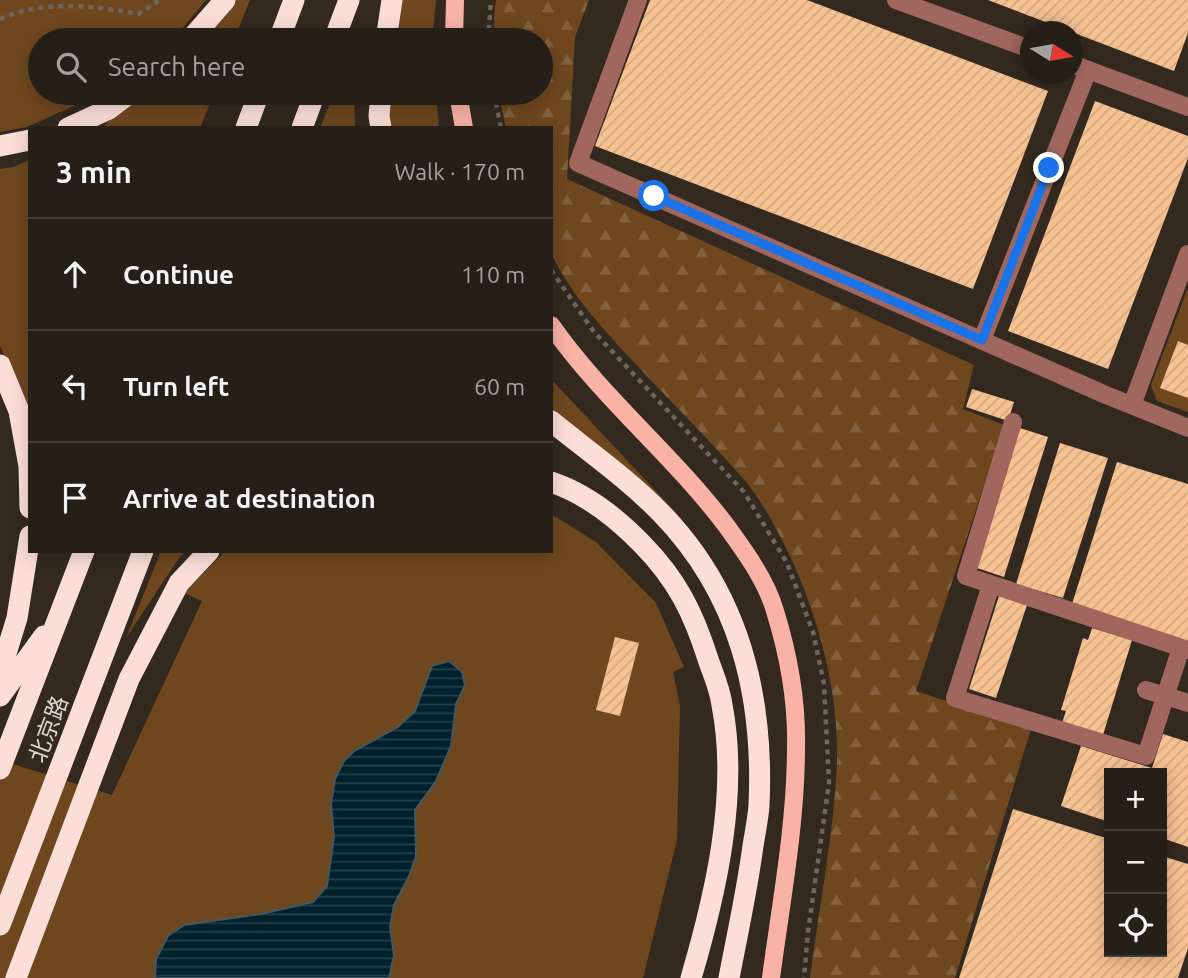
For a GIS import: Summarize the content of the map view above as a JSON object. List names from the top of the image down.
{
  "streets": {
    "highway": ["北京路"]
  },
  "north": "right",
  "page": {
    "search": "Search here",
    "heading": ["3 min", "Walk · 170 m"],
    "list": [
      ["Continue", "110 m"],
      ["Turn left", "60 m"],
      "Arrive at destination"
    ],
    "map_buttons": ["+", "−"]
  }
}
